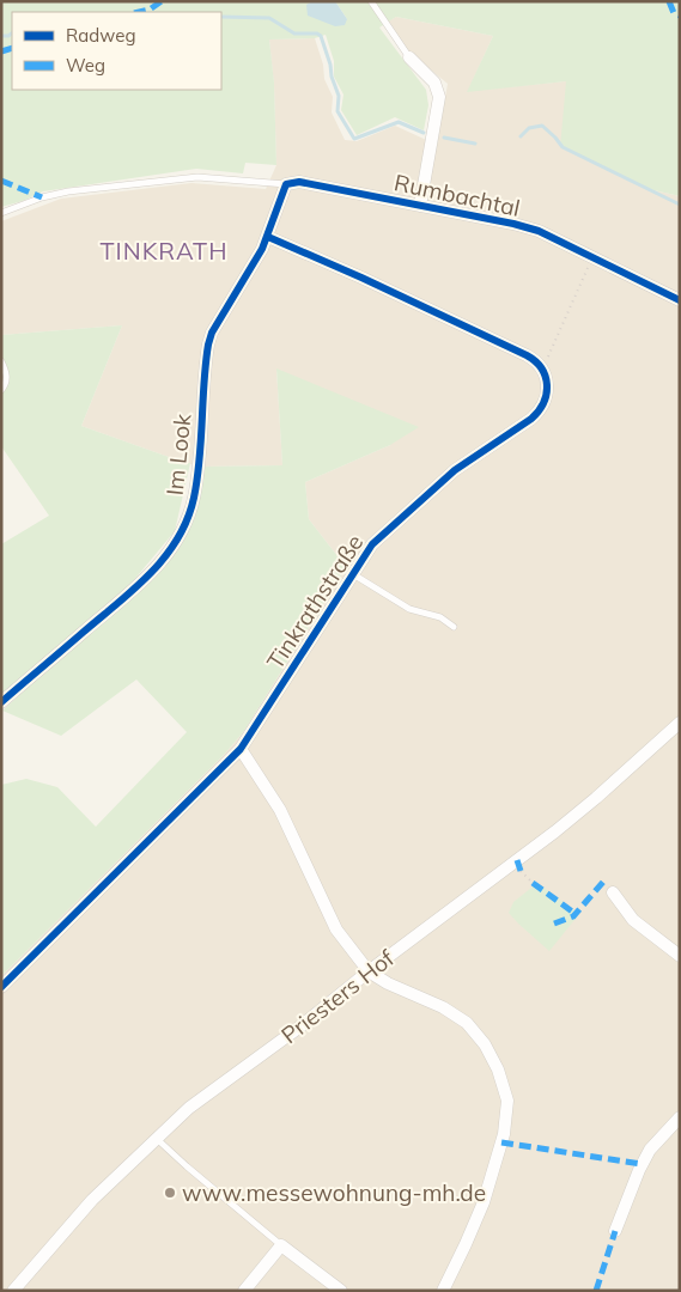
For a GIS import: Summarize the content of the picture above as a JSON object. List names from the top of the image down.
{
  "streets": {
    "street": [
      "Rumbachtal",
      "Im Look",
      "Tinkrathstraße",
      "Priesters Hof"
    ]
  },
  "crossings": [
    ["Rumbachtal", "Im Look"]
  ],
  "districts": ["TINKRATH"],
  "places": ["www.messewohnung-mh.de"],
  "legend": ["Radweg", "Weg"]
}
